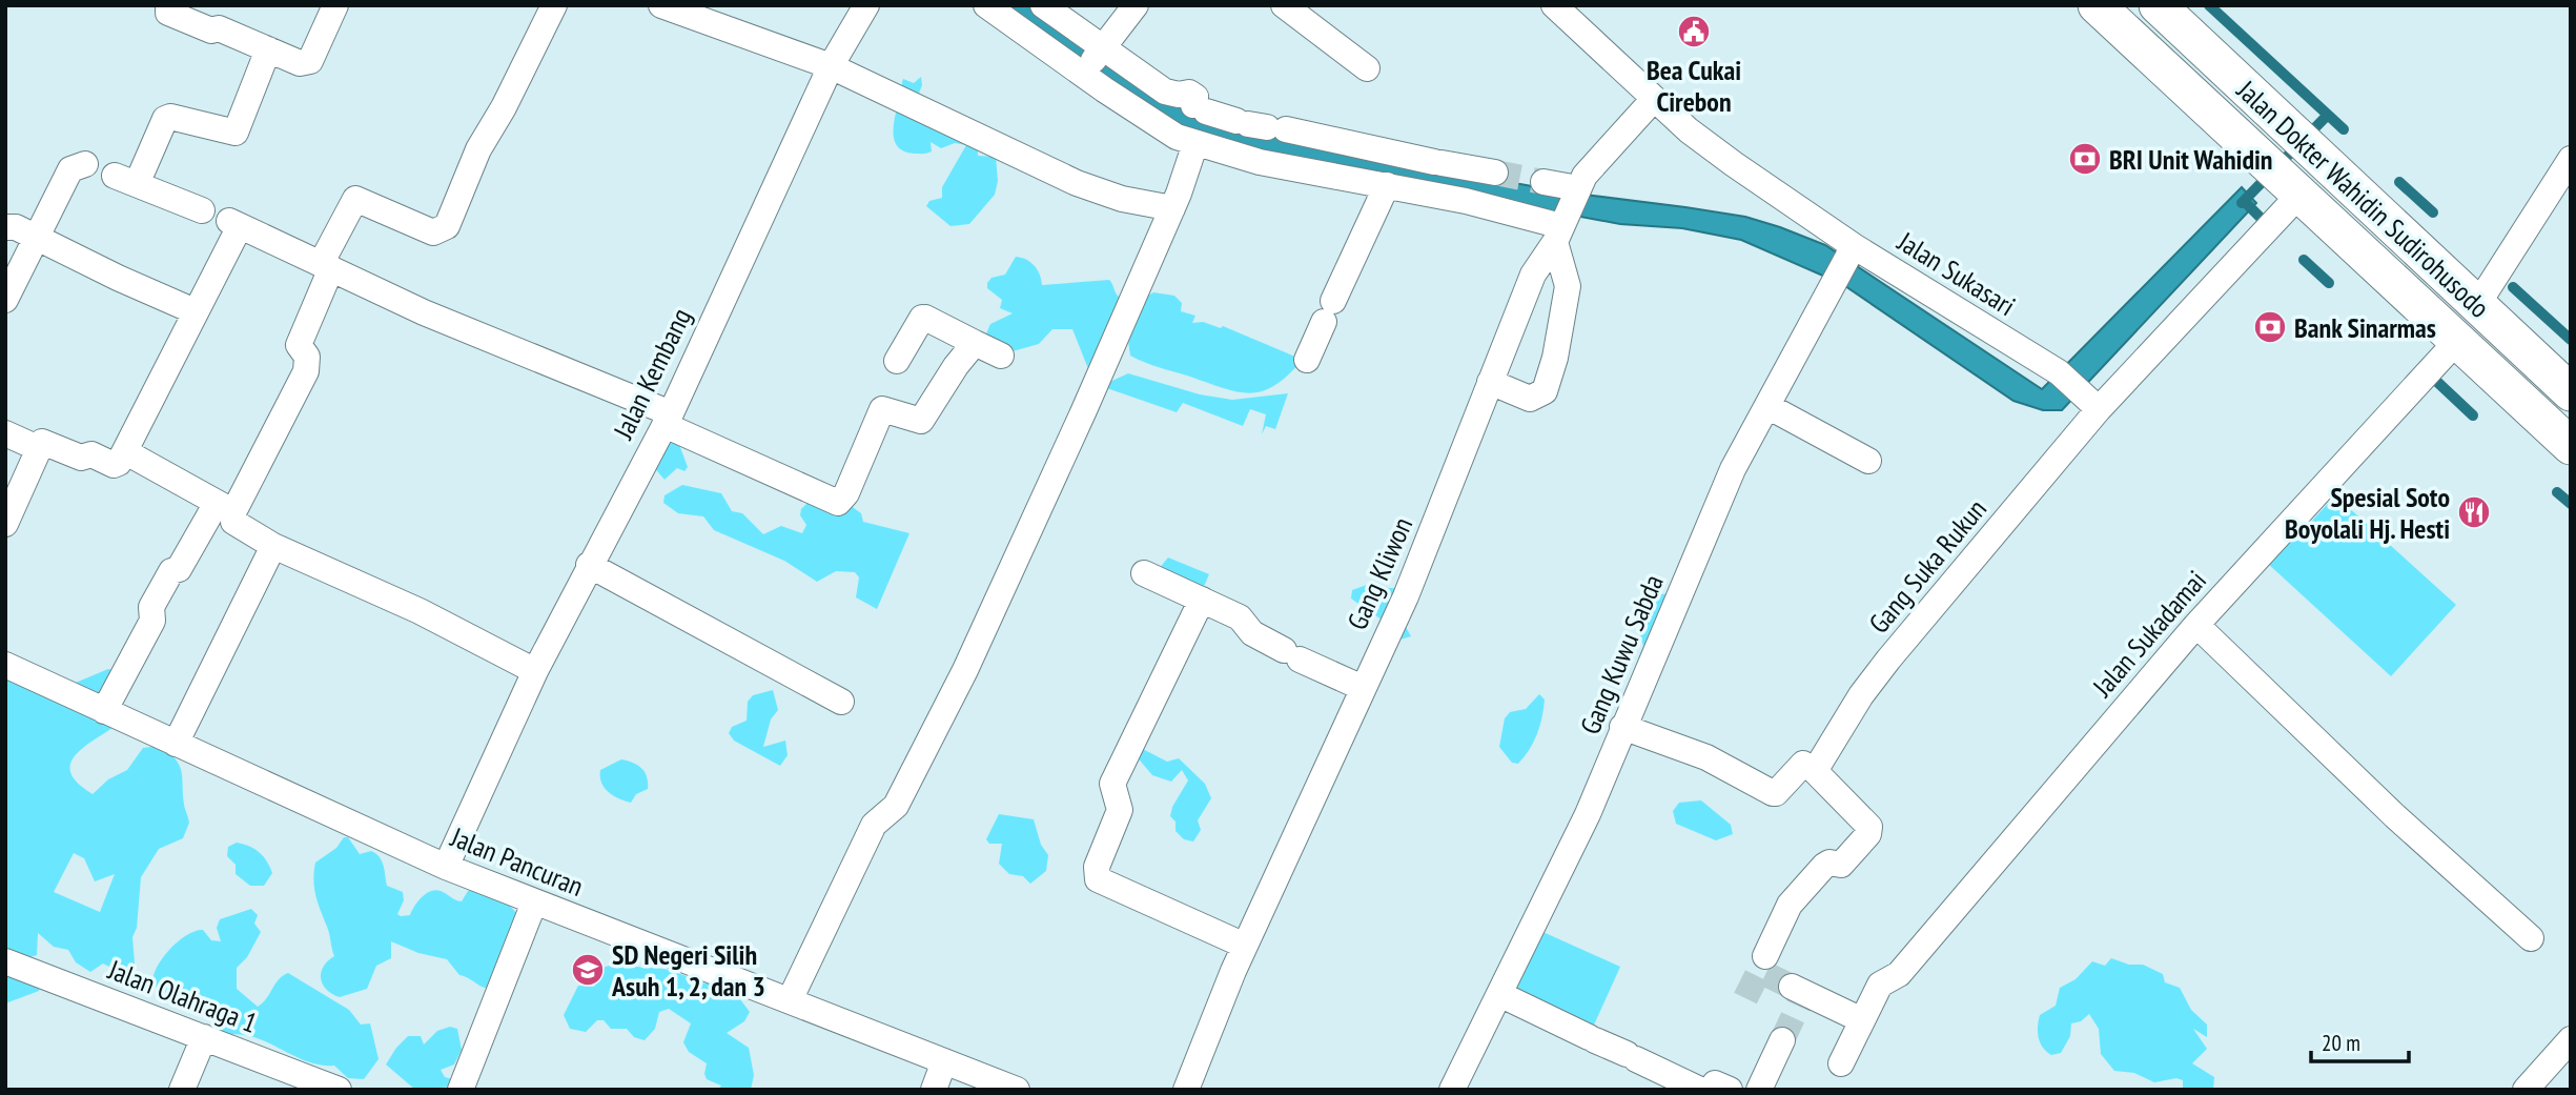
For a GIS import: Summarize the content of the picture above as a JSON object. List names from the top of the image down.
{
  "streets": {
    "main road": ["Jalan Dokter Wahidin Sudirohusodo"],
    "street": [
      "Jalan Sukasari",
      "Jalan Kembang",
      "Gang Suka Rukun",
      "Gang Kliwon",
      "Jalan Sukadamai",
      "Gang Kuwu Sabda",
      "Jalan Pancuran",
      "Jalan Olahraga 1"
    ]
  },
  "crossings": [
    ["Jalan Dokter Wahidin Sudirohusodo", "Jalan Sukadamai"],
    ["Jalan Sukasari", "Gang Suka Rukun"],
    ["Jalan Sukasari", "Gang Kliwon"],
    ["Jalan Sukasari", "Gang Kuwu Sabda"],
    ["Jalan Kembang", "Jalan Pancuran"]
  ],
  "places": {
    "public building": ["Bea Cukai Cirebon"],
    "bank": ["BRI Unit Wahidin", "Bank Sinarmas"],
    "restaurant": ["Spesial Soto Boyolali Hj. Hesti"],
    "school or university": ["SD Negeri Silih Asuh 1, 2, dan 3"]
  },
  "scale_bar": "20 m"
}
